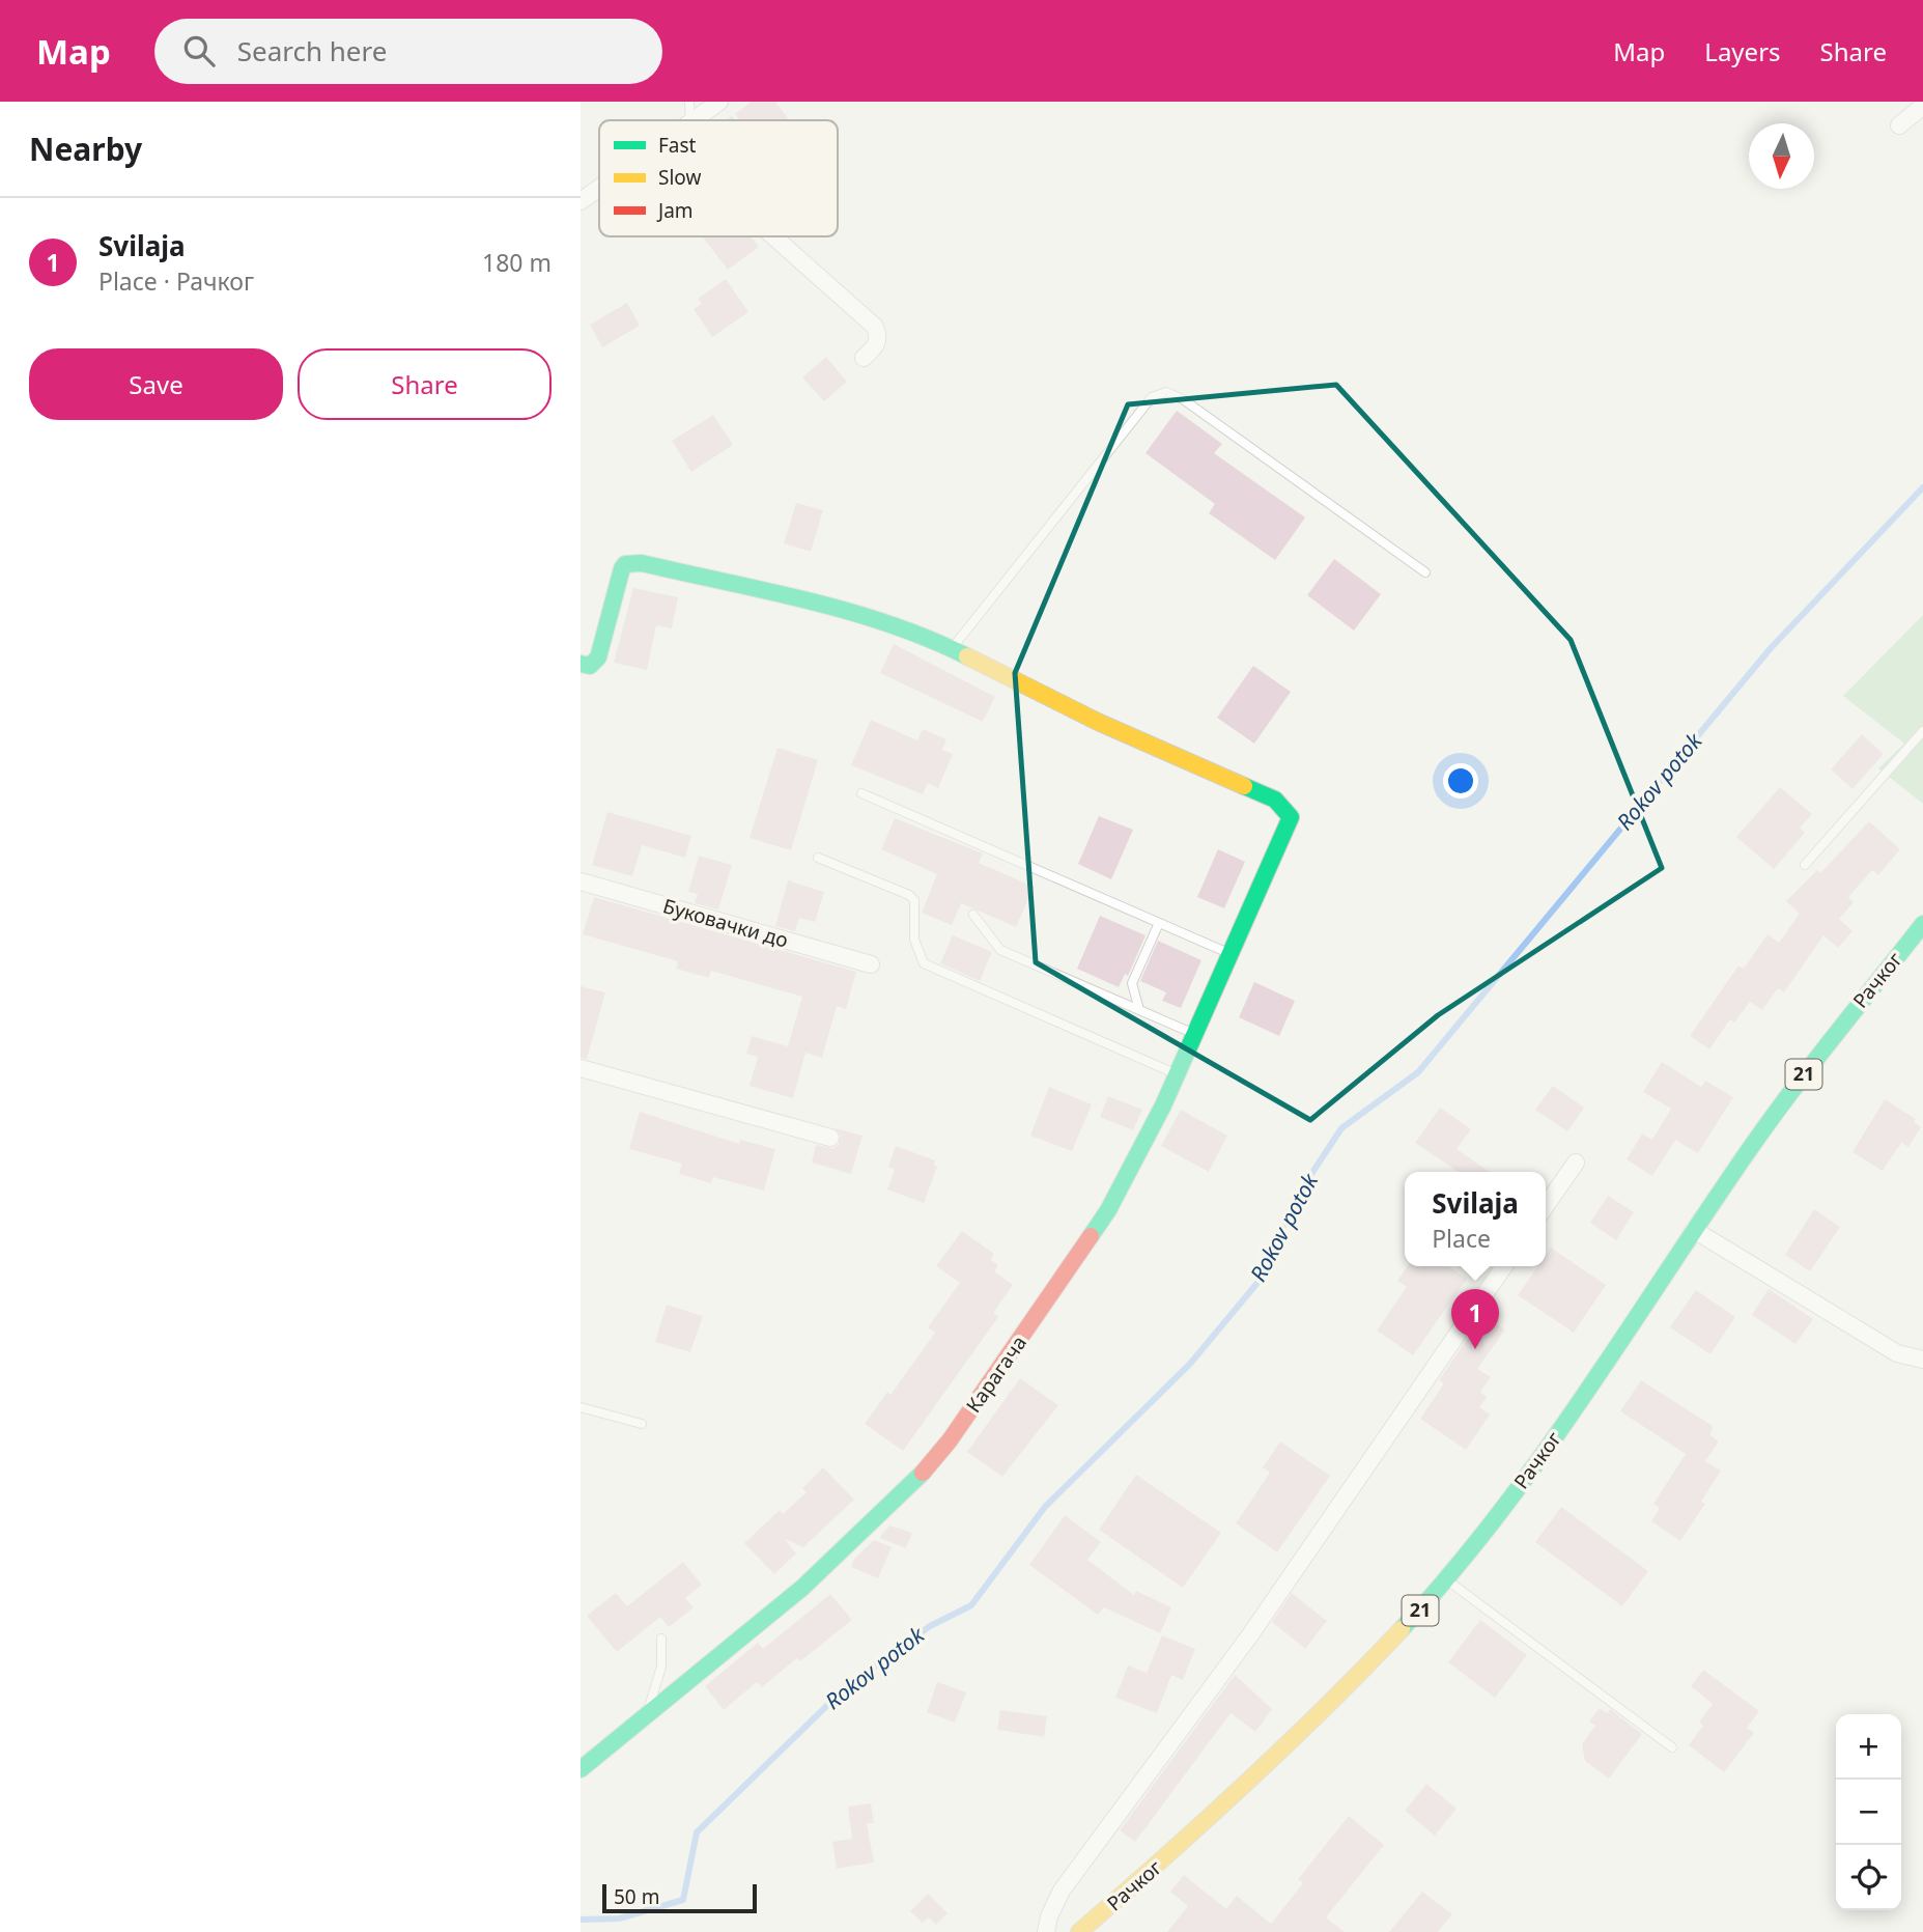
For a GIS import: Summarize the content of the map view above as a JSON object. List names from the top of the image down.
{
  "streets": {
    "street": [
      "Буковачки до",
      "Рачког",
      "21",
      "Карагача"
    ]
  },
  "water": ["Rokov potok"],
  "legend": ["Fast", "Slow", "Jam"],
  "scale_bar": "50 m",
  "north": "bottom",
  "page": {
    "header": "Map",
    "search": "Search here",
    "nav": ["Map", "Layers", "Share"],
    "heading": "Nearby",
    "list": [
      {
        "mark": "1",
        "name": "Svilaja",
        "note": "Place · Рачког",
        "value": "180 m"
      }
    ],
    "buttons": ["Save", "Share"],
    "popup": ["Svilaja", "Place"],
    "pins": "1",
    "map_buttons": ["+", "−"],
    "scale": "50 m"
  }
}
